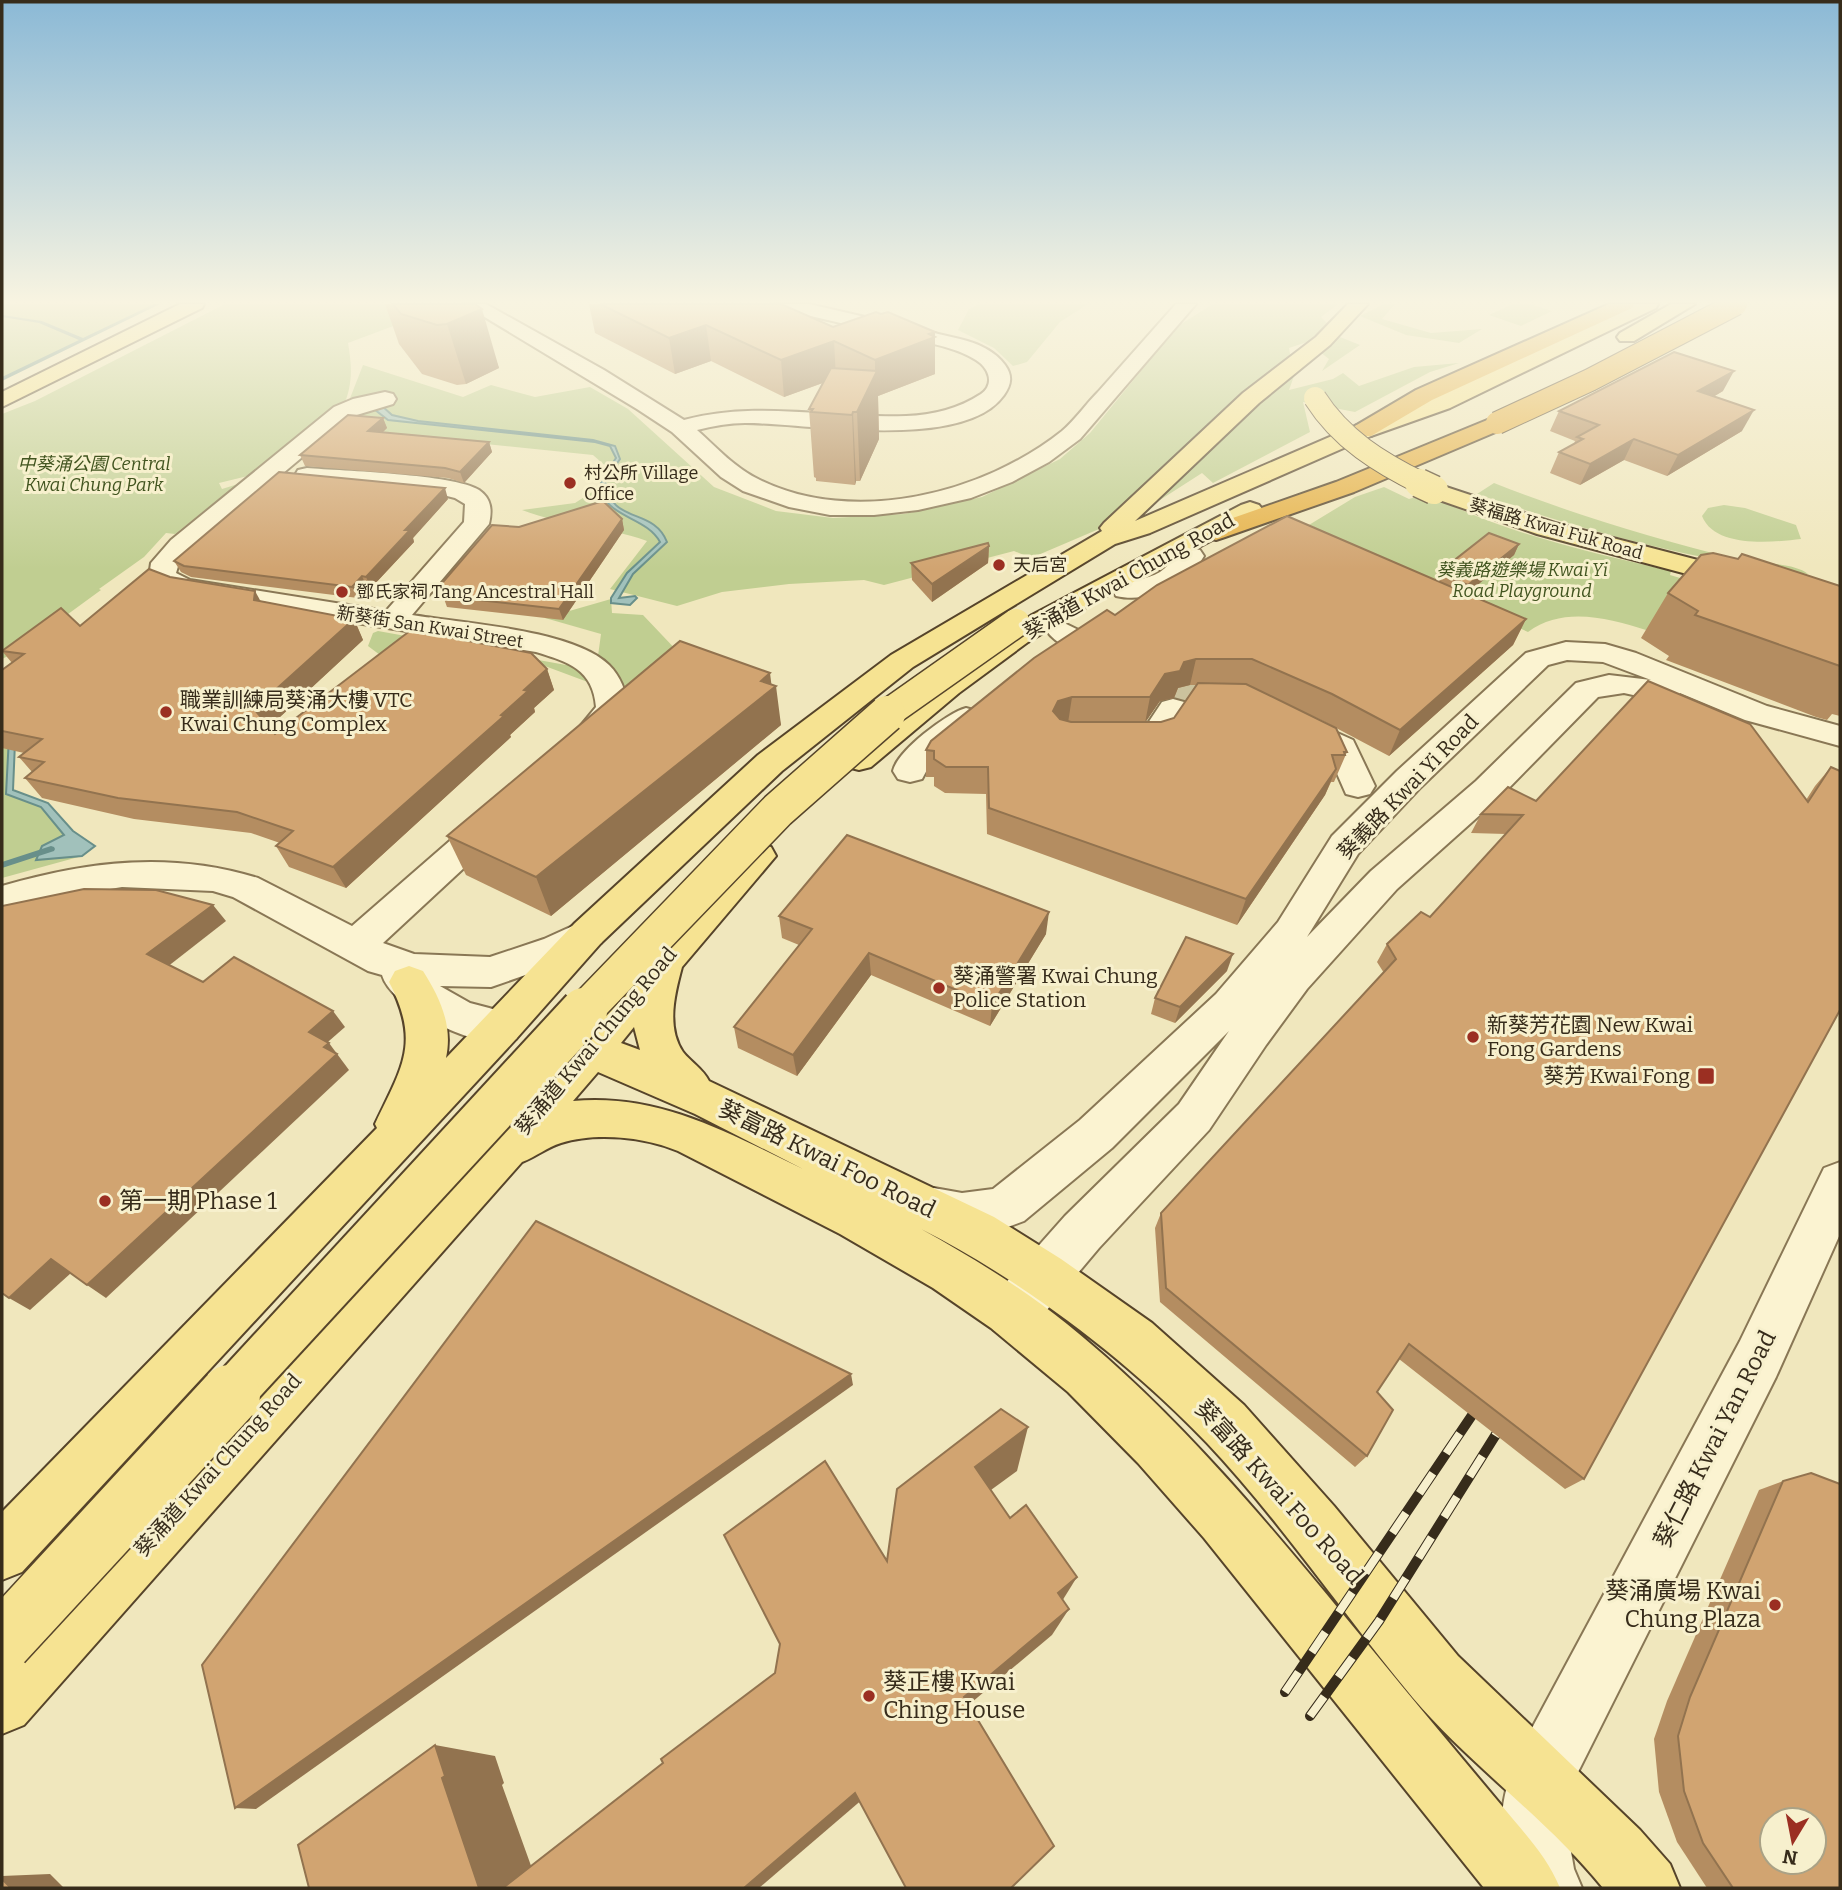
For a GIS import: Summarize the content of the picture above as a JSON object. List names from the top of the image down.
{
  "streets": {
    "main road": ["葵福路 Kwai Fuk Road", "葵涌道 Kwai Chung Road", "葵富路 Kwai Foo Road"],
    "street": ["新葵街 San Kwai Street", "葵義路 Kwai Yi Road", "葵仁路 Kwai Yan Road"]
  },
  "crossings": [
    ["葵涌道 Kwai Chung Road", "葵富路 Kwai Foo Road"],
    ["葵義路 Kwai Yi Road", "葵富路 Kwai Foo Road"],
    ["葵富路 Kwai Foo Road", "葵仁路 Kwai Yan Road"]
  ],
  "parks": ["中葵涌公園 Central Kwai Chung Park", "葵義路遊樂場 Kwai Yi Road Playground"],
  "places": {
    "other": [
      "村公所 Village Office",
      "天后宮",
      "鄧氏家祠 Tang Ancestral Hall",
      "職業訓練局葵涌大樓 VTC Kwai Chung Complex",
      "葵涌警署 Kwai Chung Police Station",
      "新葵芳花園 New Kwai Fong Gardens",
      "第一期 Phase 1",
      "葵涌廣場 Kwai Chung Plaza",
      "葵正樓 Kwai Ching House"
    ],
    "transit": ["葵芳 Kwai Fong"]
  },
  "north": "bottom"
}
